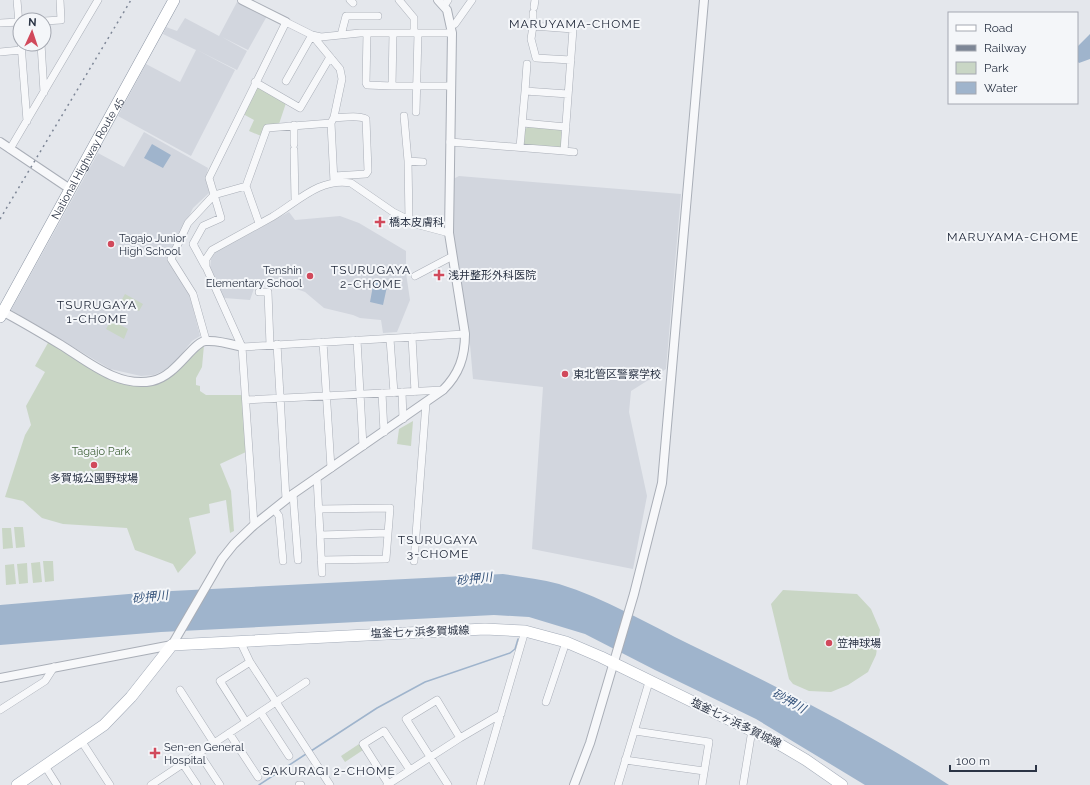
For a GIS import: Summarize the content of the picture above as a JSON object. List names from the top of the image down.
{
  "streets": {
    "main road": ["National Highway Route 45", "塩釜七ヶ浜多賀城線"]
  },
  "districts": [
    "MARUYAMA-CHOME",
    "MARUYAMA-CHOME",
    "TSURUGAYA 2-CHOME",
    "TSURUGAYA 1-CHOME",
    "TSURUGAYA 3-CHOME",
    "SAKURAGI 2-CHOME"
  ],
  "water": ["砂押川"],
  "parks": ["Tagajo Park"],
  "places": {
    "health": ["橋本皮膚科", "浅井整形外科医院", "Sen-en General Hospital"],
    "other": [
      "Tagajo Junior High School",
      "Tenshin Elementary School",
      "東北管区警察学校",
      "多賀城公園野球場",
      "笠神球場"
    ]
  },
  "legend": [
    "Road",
    "Railway",
    "Park",
    "Water"
  ],
  "scale_bar": "100 m",
  "north": "top"
}
